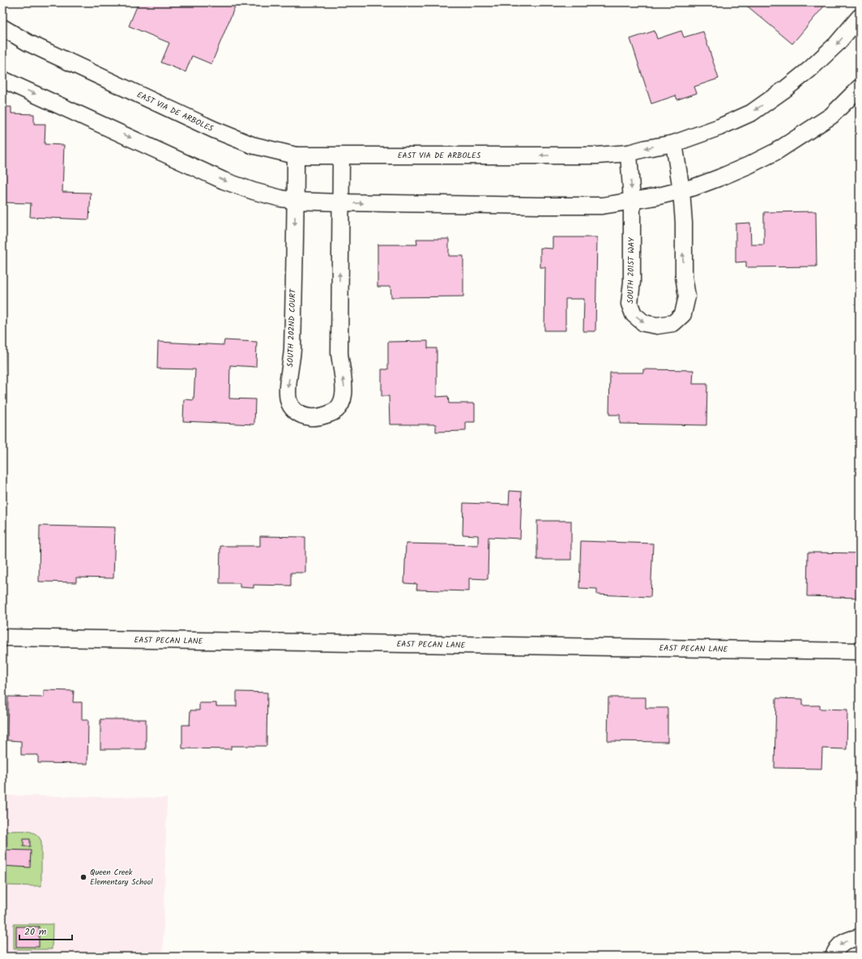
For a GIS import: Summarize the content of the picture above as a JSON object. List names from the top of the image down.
{
  "streets": {
    "street": [
      "EAST VIA DE ARBOLES",
      "SOUTH 201ST WAY",
      "SOUTH 202ND COURT",
      "EAST PECAN LANE"
    ]
  },
  "crossings": [
    ["EAST VIA DE ARBOLES", "SOUTH 201ST WAY"],
    ["EAST VIA DE ARBOLES", "SOUTH 202ND COURT"]
  ],
  "places": ["Queen Creek Elementary School"],
  "scale_bar": "20 m"
}
